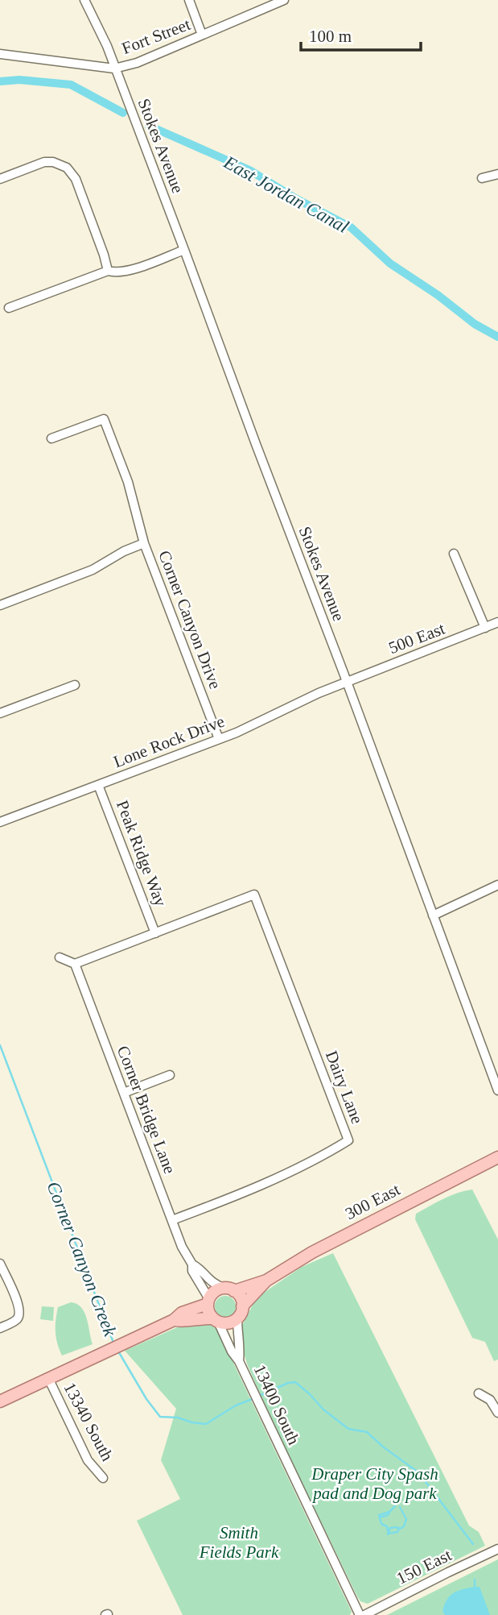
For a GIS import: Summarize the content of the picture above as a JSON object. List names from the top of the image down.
{
  "streets": {
    "main road": ["300 East"],
    "street": [
      "Fort Street",
      "Stokes Avenue",
      "Corner Canyon Drive",
      "500 East",
      "Lone Rock Drive",
      "Peak Ridge Way",
      "Dairy Lane",
      "Corner Bridge Lane",
      "13400 South",
      "13340 South",
      "150 East"
    ]
  },
  "crossings": [
    ["Fort Street", "Stokes Avenue"],
    ["Stokes Avenue", "500 East"],
    ["Stokes Avenue", "Lone Rock Drive"],
    ["Corner Canyon Drive", "Lone Rock Drive"],
    ["500 East", "Lone Rock Drive"],
    ["Lone Rock Drive", "Peak Ridge Way"],
    ["Peak Ridge Way", "Dairy Lane"],
    ["Dairy Lane", "Corner Bridge Lane"],
    ["Corner Bridge Lane", "300 East"],
    ["Corner Bridge Lane", "13400 South"],
    ["300 East", "13400 South"]
  ],
  "water": ["East Jordan Canal", "Corner Canyon Creek"],
  "parks": ["Draper City Spash pad and Dog park", "Smith Fields Park"],
  "scale_bar": "100 m"
}
